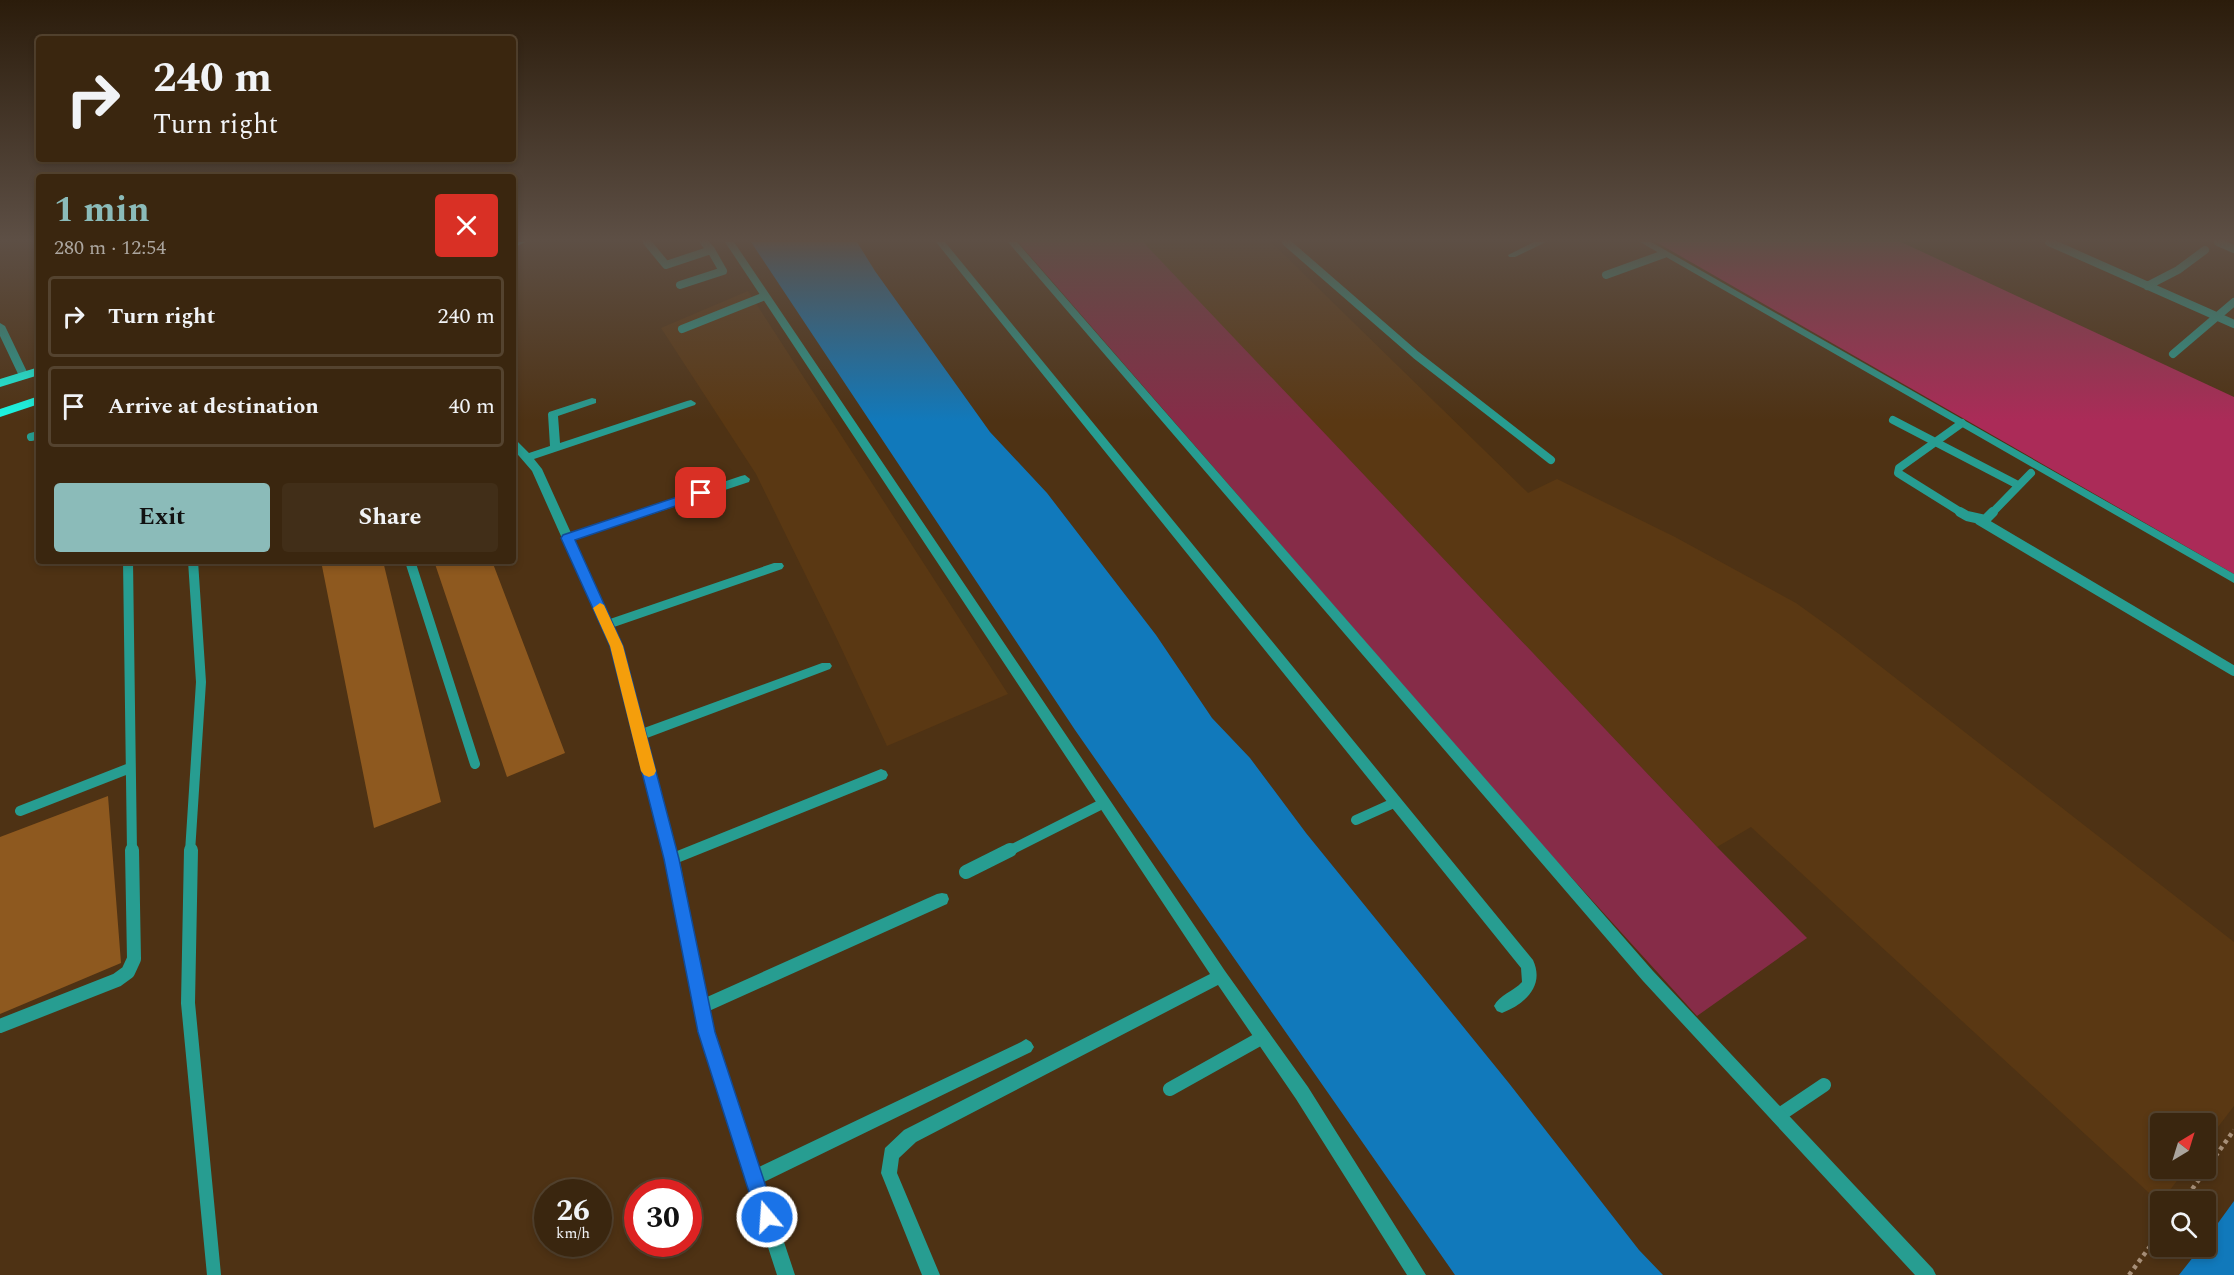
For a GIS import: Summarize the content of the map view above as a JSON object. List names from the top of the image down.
{
  "north": "top right",
  "page": {
    "turn": ["240 m", "Turn right"],
    "heading": ["1 min", "280 m · 12:54"],
    "list": [
      {
        "name": "Turn right",
        "value": "240 m"
      },
      {
        "name": "Arrive at destination",
        "value": "40 m"
      }
    ],
    "buttons": ["Exit", "Share"],
    "speed": "26 km/h",
    "limit": "30"
  }
}
